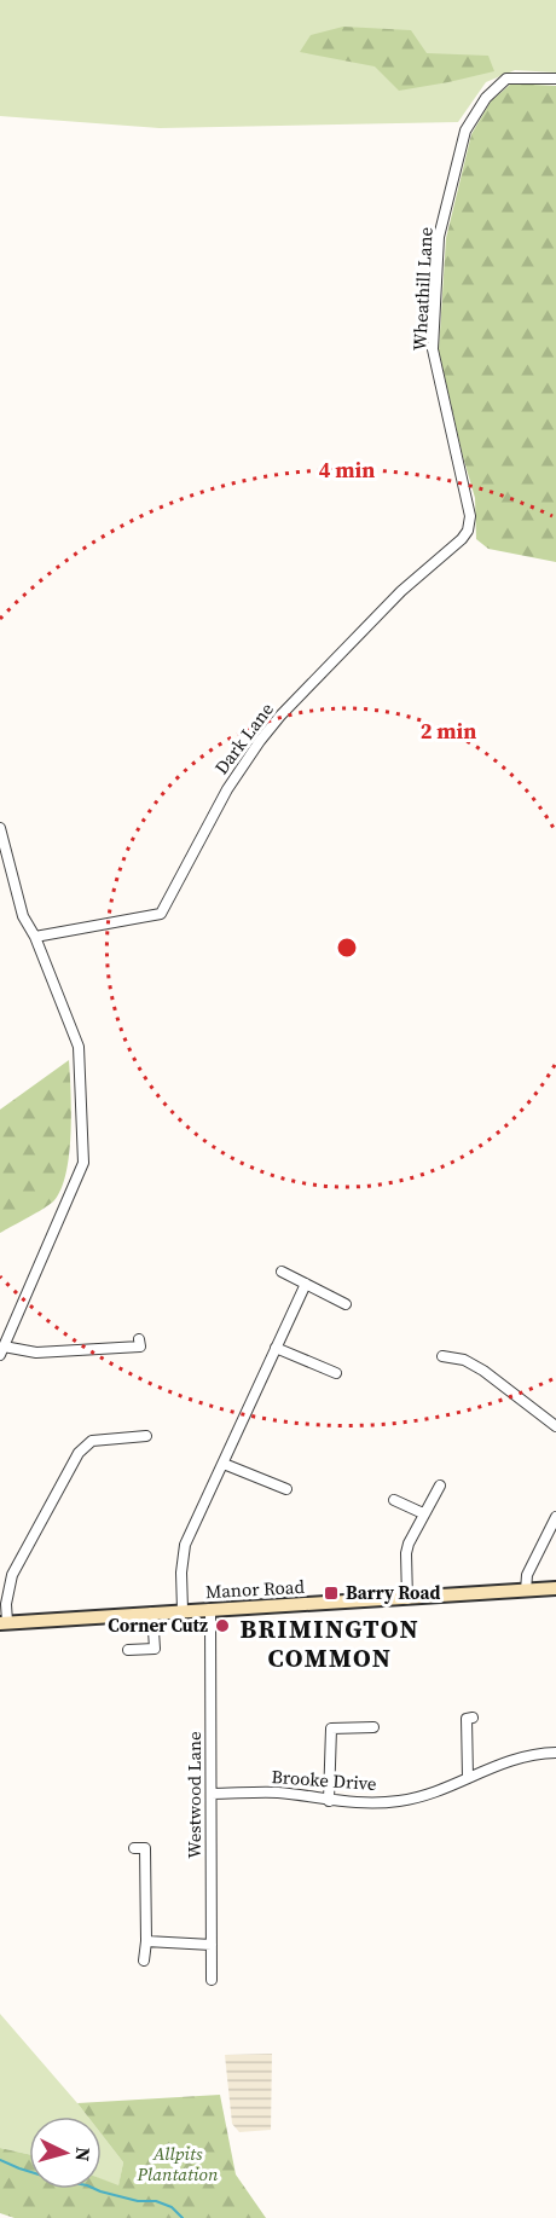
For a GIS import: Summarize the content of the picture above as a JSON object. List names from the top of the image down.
{
  "streets": {
    "street": [
      "Wheathill Lane",
      "Dark Lane",
      "Manor Road",
      "Brooke Drive",
      "Westwood Lane"
    ]
  },
  "crossings": [
    ["Wheathill Lane", "Dark Lane"],
    ["Manor Road", "Westwood Lane"],
    ["Brooke Drive", "Westwood Lane"]
  ],
  "districts": ["BRIMINGTON COMMON"],
  "parks": ["Allpits Plantation"],
  "places": {
    "transit": ["Barry Road"],
    "other": ["Corner Cutz"]
  },
  "north": "right",
  "rings": ["4 min", "2 min"]
}
